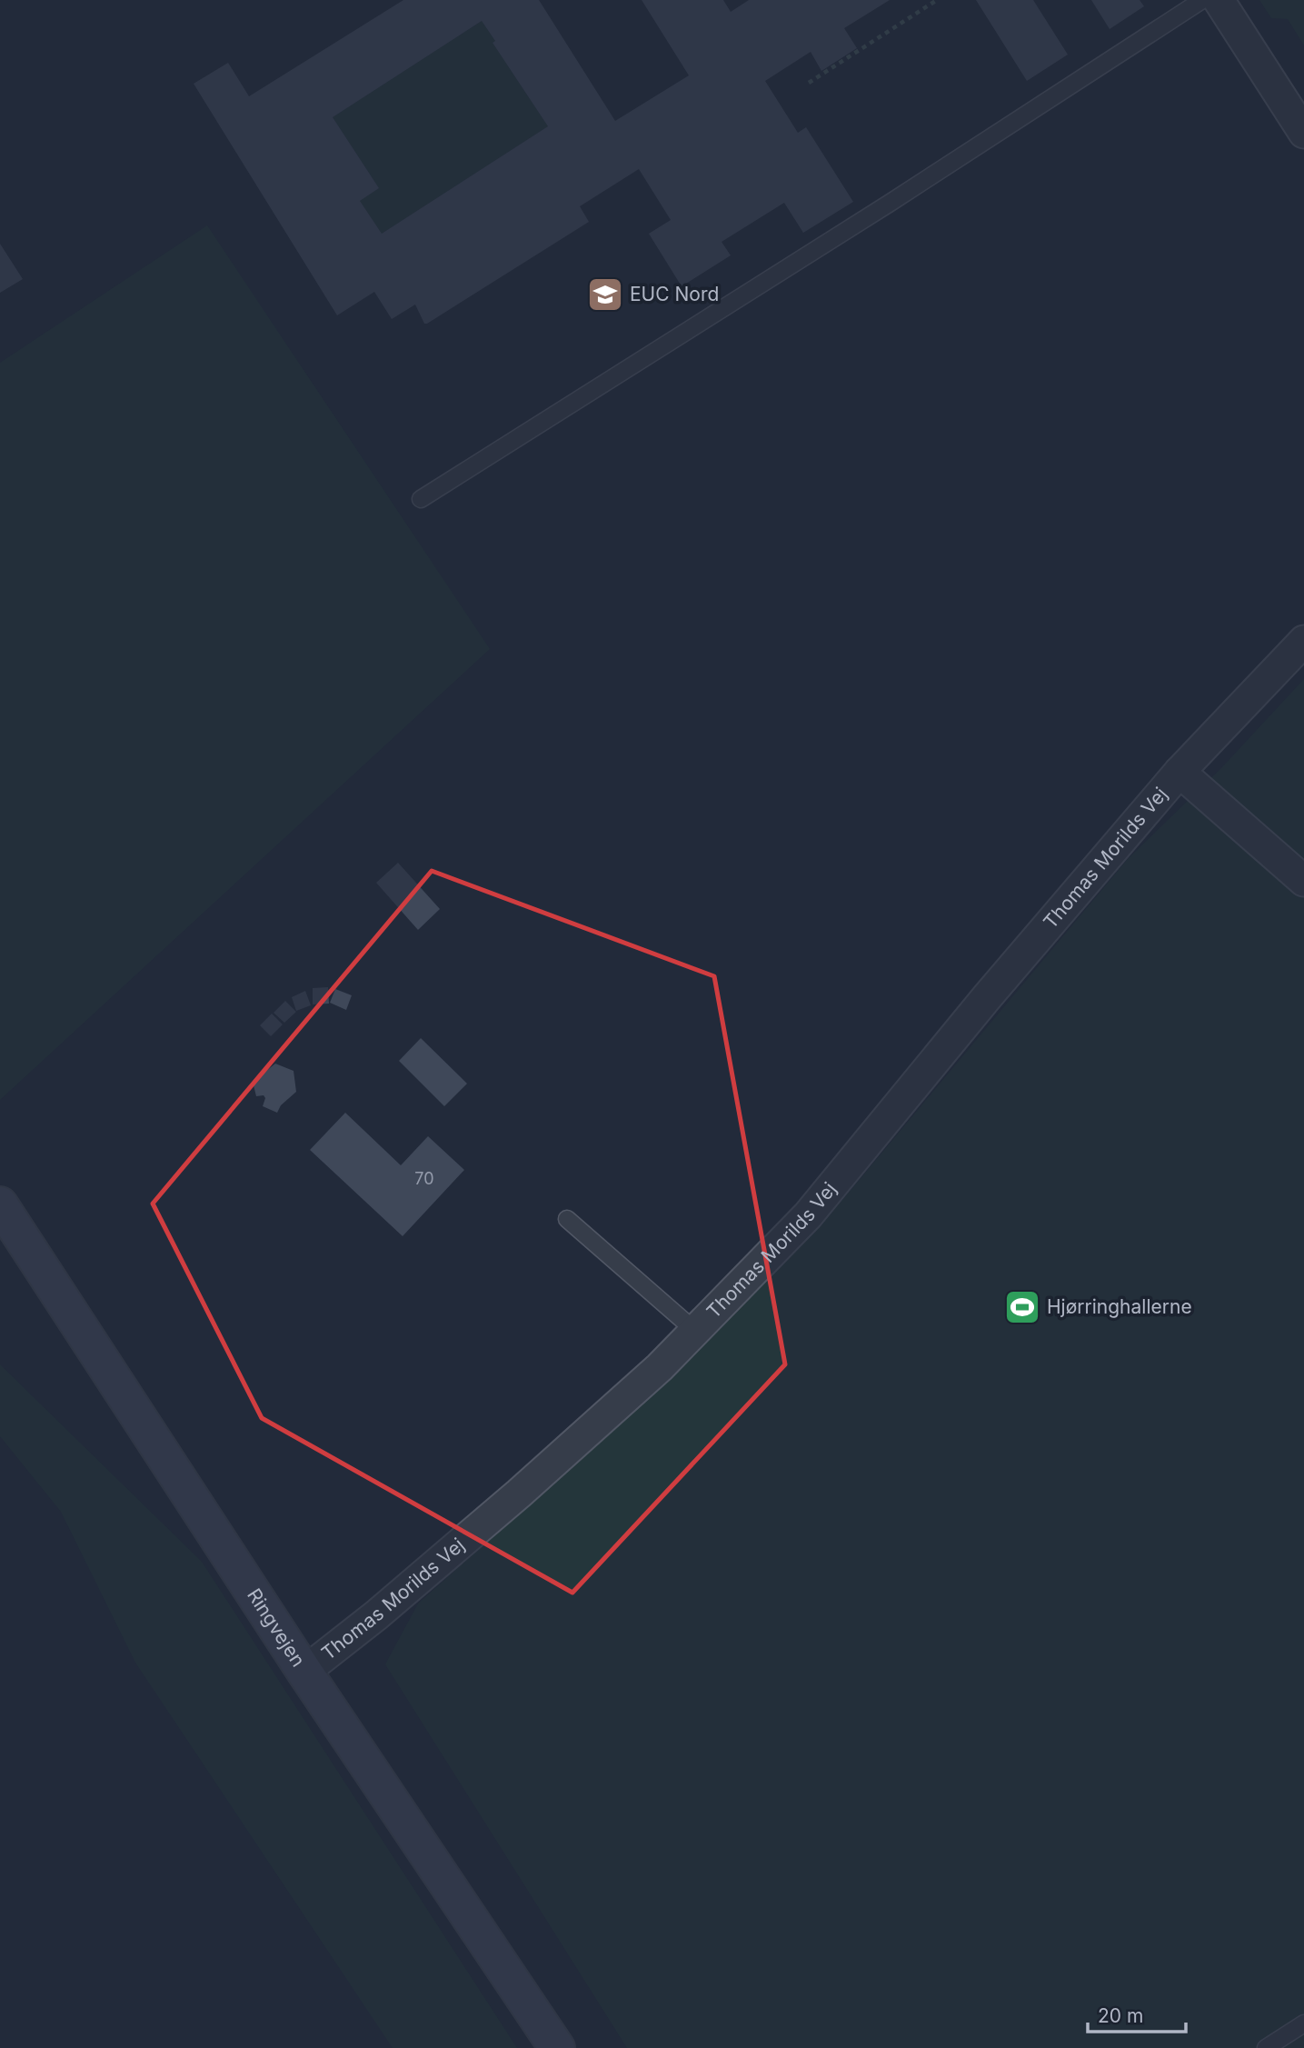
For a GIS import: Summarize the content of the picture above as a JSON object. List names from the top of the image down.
{
  "streets": {
    "main road": ["Ringvejen"],
    "street": ["Thomas Morilds Vej"]
  },
  "crossings": [
    ["Thomas Morilds Vej", "Ringvejen"]
  ],
  "places": {
    "school or university": ["EUC Nord"],
    "sports": ["Hjørringhallerne"]
  },
  "house_numbers": ["70"],
  "scale_bar": "20 m"
}
